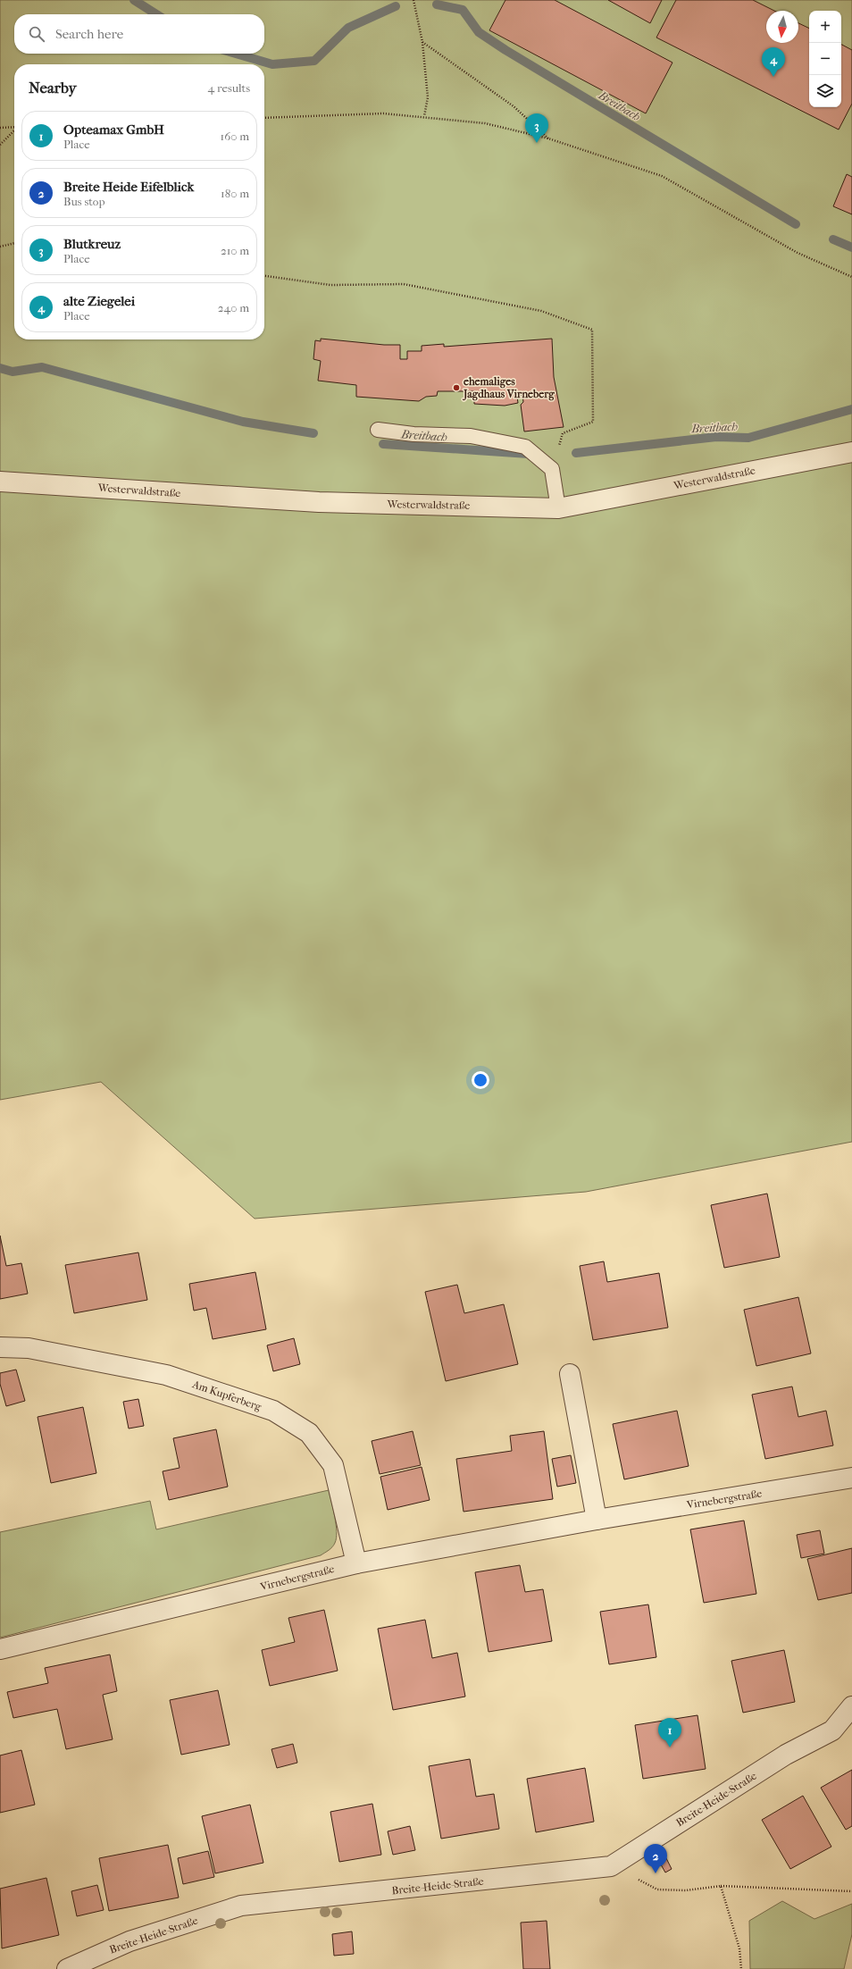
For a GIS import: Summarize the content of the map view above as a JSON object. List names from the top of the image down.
{
  "streets": {
    "street": [
      "Westerwaldstraße",
      "Am Kupferberg",
      "Virnebergstraße",
      "Breite-Heide-Straße"
    ]
  },
  "crossings": [
    ["Am Kupferberg", "Virnebergstraße"]
  ],
  "water": ["Breitbach"],
  "places": ["ehemaliges Jagdhaus Virneberg"],
  "north": "bottom",
  "page": {
    "map_buttons": ["+", "−"],
    "search": "Search here",
    "pins": [
      "4",
      "3",
      "1",
      "2"
    ],
    "heading": ["Nearby", "4 results"],
    "list": [
      {
        "mark": "1",
        "name": "Opteamax GmbH",
        "note": "Place",
        "value": "160 m"
      },
      {
        "mark": "2",
        "name": "Breite Heide Eifelblick",
        "note": "Bus stop",
        "value": "180 m"
      },
      {
        "mark": "3",
        "name": "Blutkreuz",
        "note": "Place",
        "value": "210 m"
      },
      {
        "mark": "4",
        "name": "alte Ziegelei",
        "note": "Place",
        "value": "240 m"
      }
    ]
  }
}
